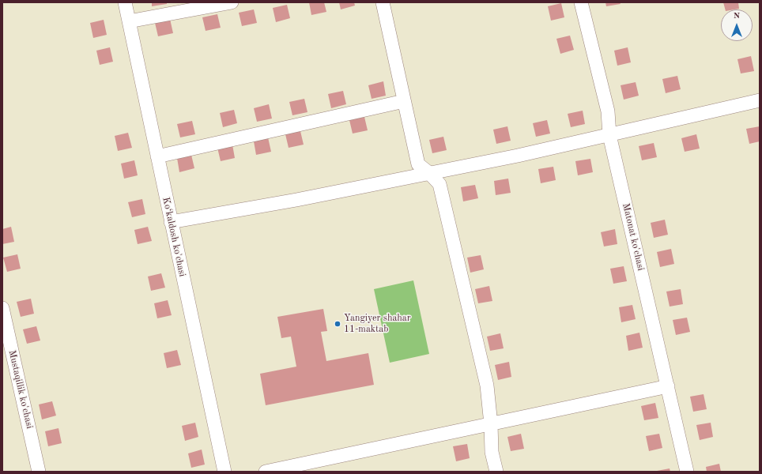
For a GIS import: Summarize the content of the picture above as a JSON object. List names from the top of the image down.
{
  "streets": {
    "street": ["Ko‘kaldosh ko'chasi", "Matonat ko'chasi", "Mustaqillik ko'chasi"]
  },
  "places": ["Yangiyer shahar 11-maktab"],
  "north": "top"
}
